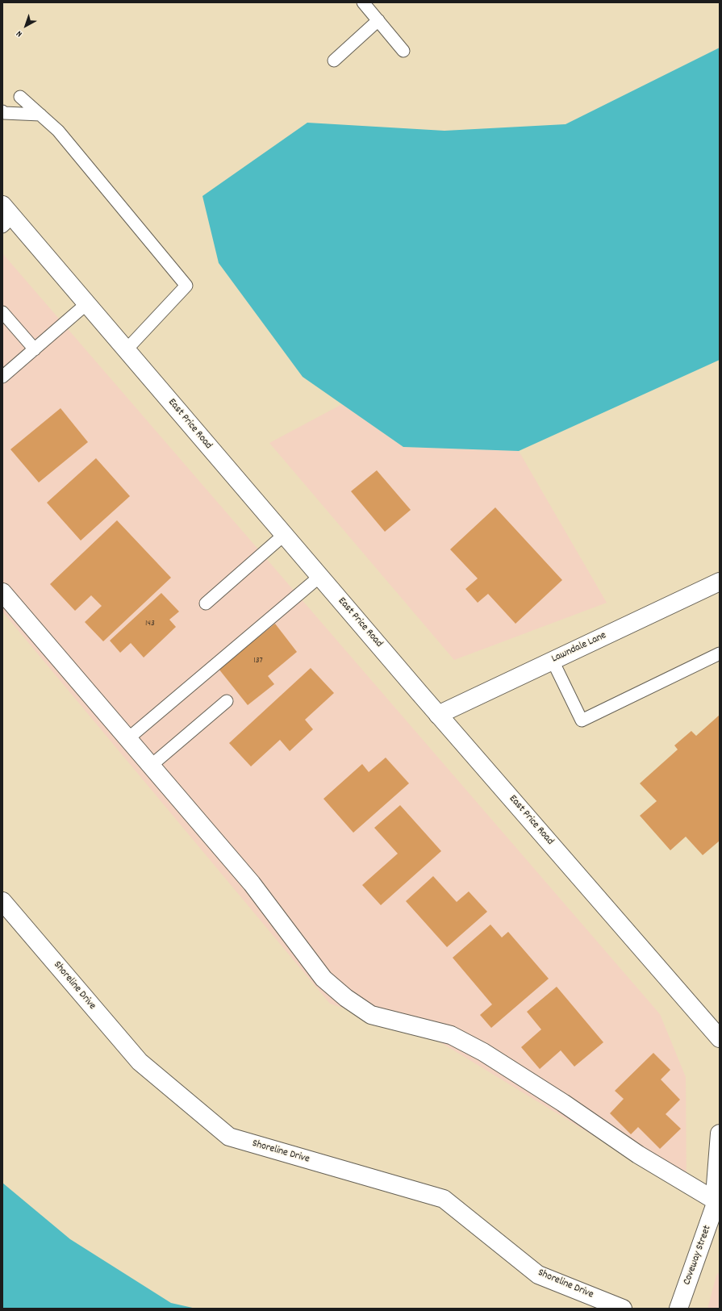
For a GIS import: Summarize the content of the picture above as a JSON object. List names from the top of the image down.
{
  "streets": {
    "street": [
      "East Price Road",
      "Lawndale Lane",
      "Shoreline Drive",
      "Coveway Street"
    ]
  },
  "crossings": [
    ["East Price Road", "Lawndale Lane"]
  ],
  "house_numbers": ["143", "137"],
  "north": "bottom left"
}
